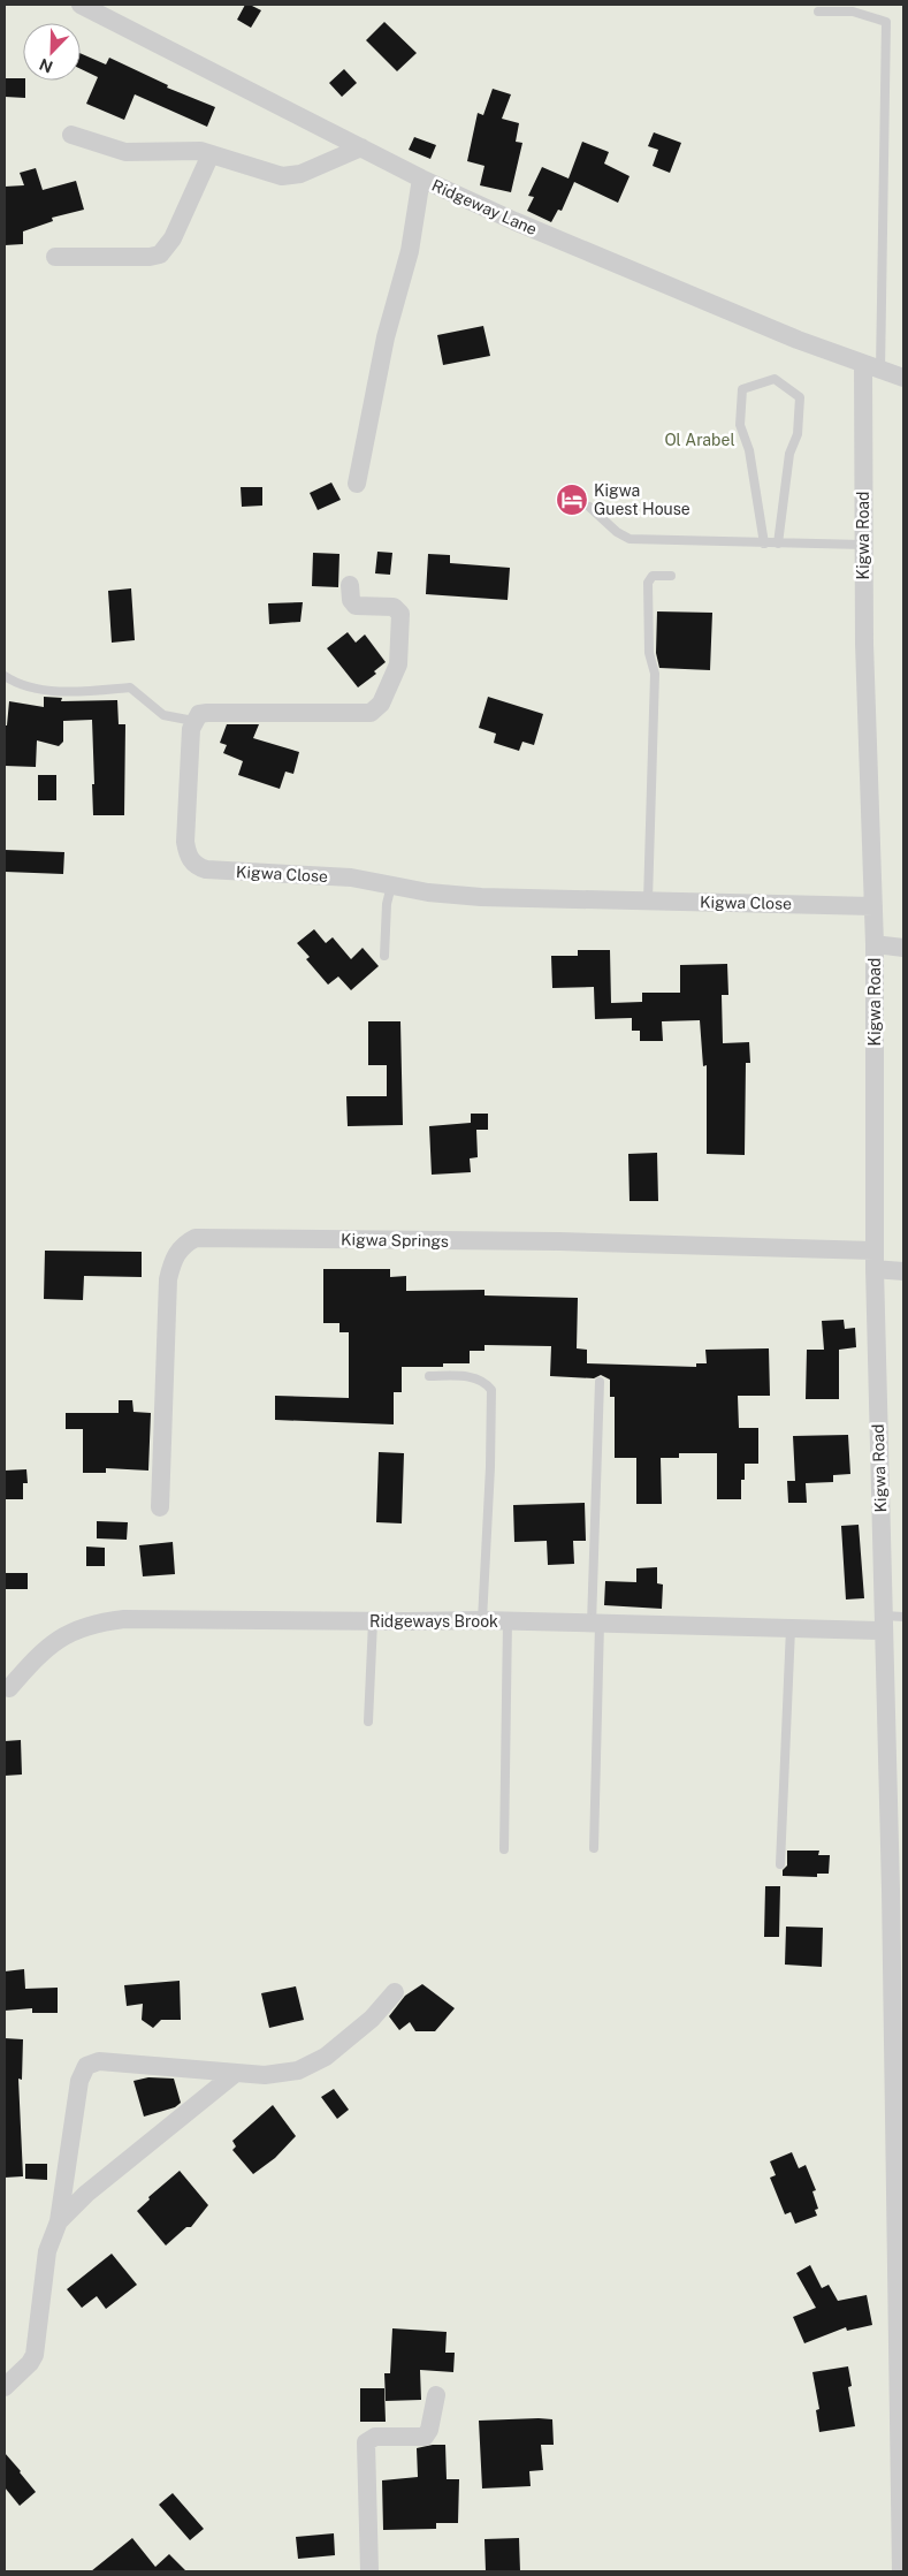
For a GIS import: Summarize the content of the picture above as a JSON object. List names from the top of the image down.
{
  "streets": {
    "street": [
      "Ridgeway Lane",
      "Kigwa Road",
      "Kigwa Close",
      "Kigwa Springs",
      "Ridgeways Brook"
    ]
  },
  "crossings": [
    ["Ridgeway Lane", "Kigwa Road"],
    ["Kigwa Road", "Kigwa Close"],
    ["Kigwa Road", "Kigwa Springs"],
    ["Kigwa Road", "Ridgeways Brook"]
  ],
  "parks": ["Ol Arabel"],
  "places": {
    "hotel": ["Kigwa Guest House"]
  },
  "north": "bottom left"
}
